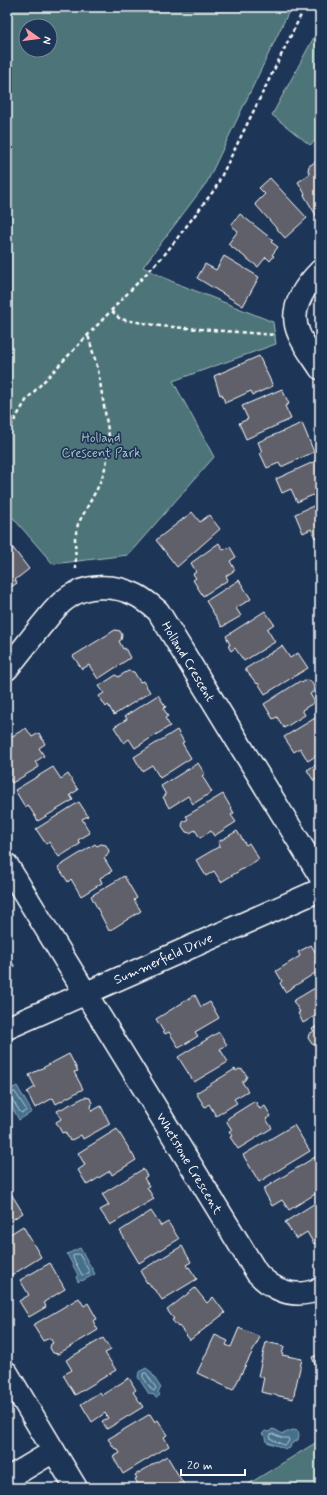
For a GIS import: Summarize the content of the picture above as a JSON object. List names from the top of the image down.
{
  "streets": {
    "street": ["Holland Crescent", "Summerfield Drive", "Whetstone Crescent"]
  },
  "crossings": [
    ["Summerfield Drive", "Whetstone Crescent"]
  ],
  "parks": ["Holland Crescent Park"],
  "scale_bar": "20 m",
  "north": "right"
}
